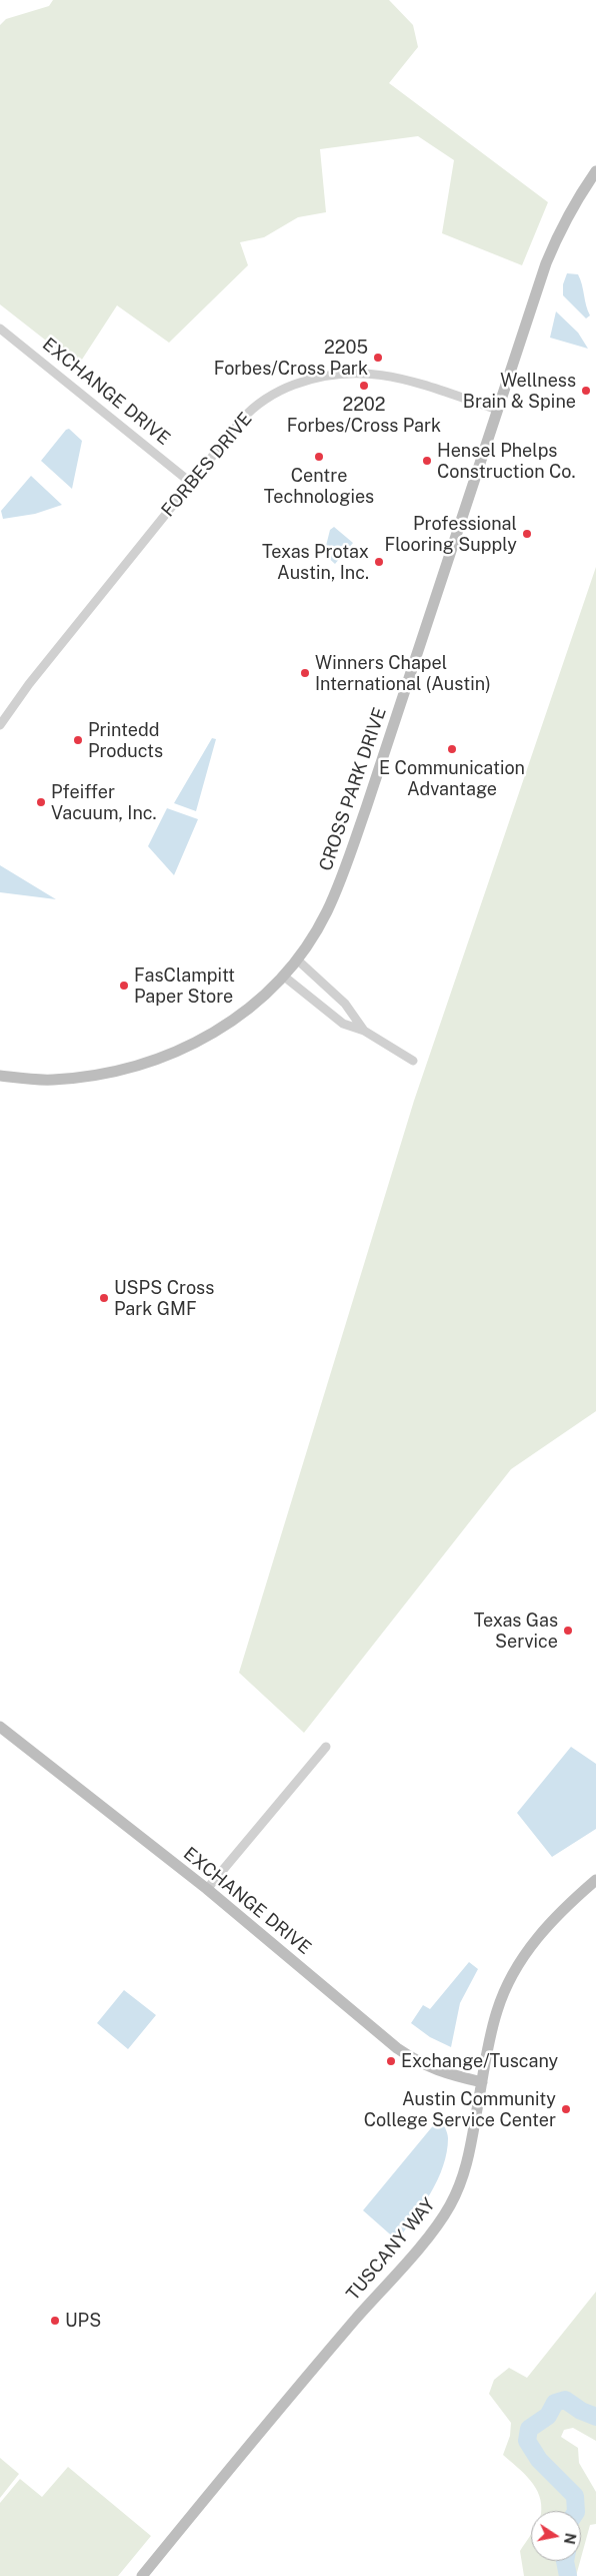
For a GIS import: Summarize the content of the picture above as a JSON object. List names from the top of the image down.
{
  "streets": {
    "street": [
      "EXCHANGE DRIVE",
      "FORBES DRIVE",
      "CROSS PARK DRIVE",
      "TUSCANY WAY"
    ]
  },
  "crossings": [
    ["EXCHANGE DRIVE", "FORBES DRIVE"],
    ["EXCHANGE DRIVE", "TUSCANY WAY"],
    ["FORBES DRIVE", "CROSS PARK DRIVE"]
  ],
  "places": [
    "2205 Forbes/Cross Park",
    "2202 Forbes/Cross Park",
    "Wellness Brain & Spine",
    "Centre Technologies",
    "Hensel Phelps Construction Co.",
    "Professional Flooring Supply",
    "Texas Protax Austin, Inc.",
    "Winners Chapel International (Austin)",
    "Printedd Products",
    "E Communication Advantage",
    "Pfeiffer Vacuum, Inc.",
    "FasClampitt Paper Store",
    "USPS Cross Park GMF",
    "Texas Gas Service",
    "Exchange/Tuscany",
    "Austin Community College Service Center",
    "UPS"
  ],
  "north": "right"
}
